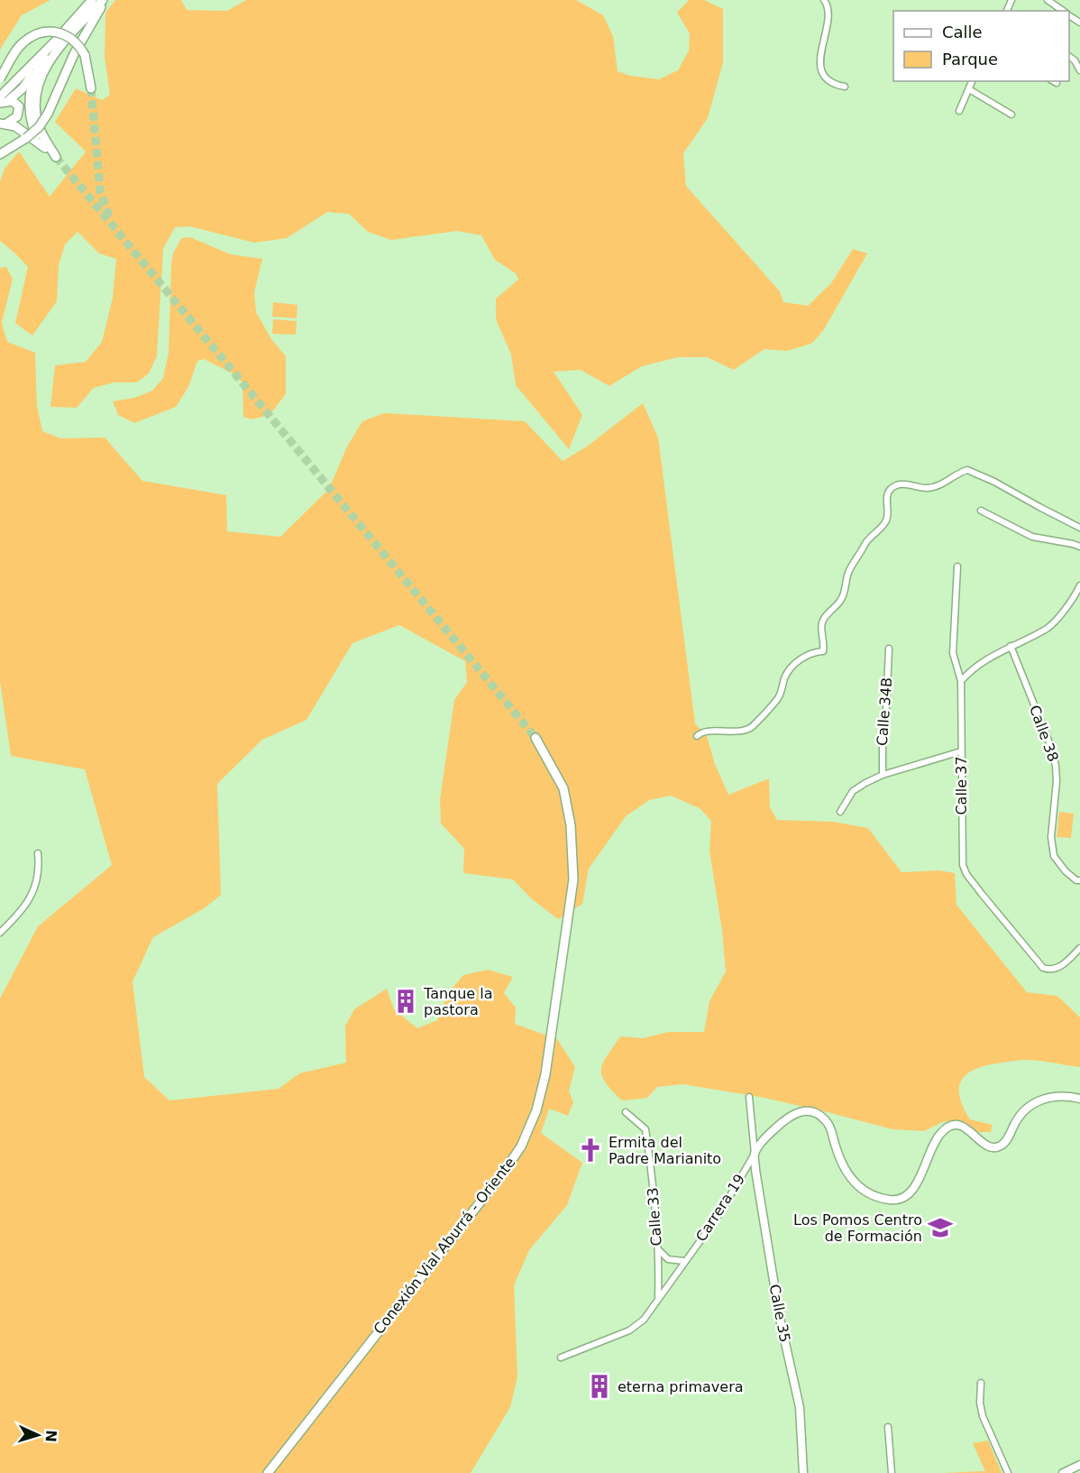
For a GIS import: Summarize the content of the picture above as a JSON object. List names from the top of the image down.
{
  "streets": {
    "main road": ["Conexión Vial Aburrá - Oriente"],
    "street": [
      "Calle 34B",
      "Calle 38",
      "Calle 37",
      "Carrera 19",
      "Calle 33",
      "Calle 35"
    ]
  },
  "crossings": [
    ["Carrera 19", "Calle 33"],
    ["Carrera 19", "Calle 35"]
  ],
  "places": {
    "building": ["Tanque la pastora", "eterna primavera"],
    "church": ["Ermita del Padre Marianito"],
    "school or university": ["Los Pomos Centro de Formación"]
  },
  "legend": ["Calle", "Parque"],
  "north": "right"
}
